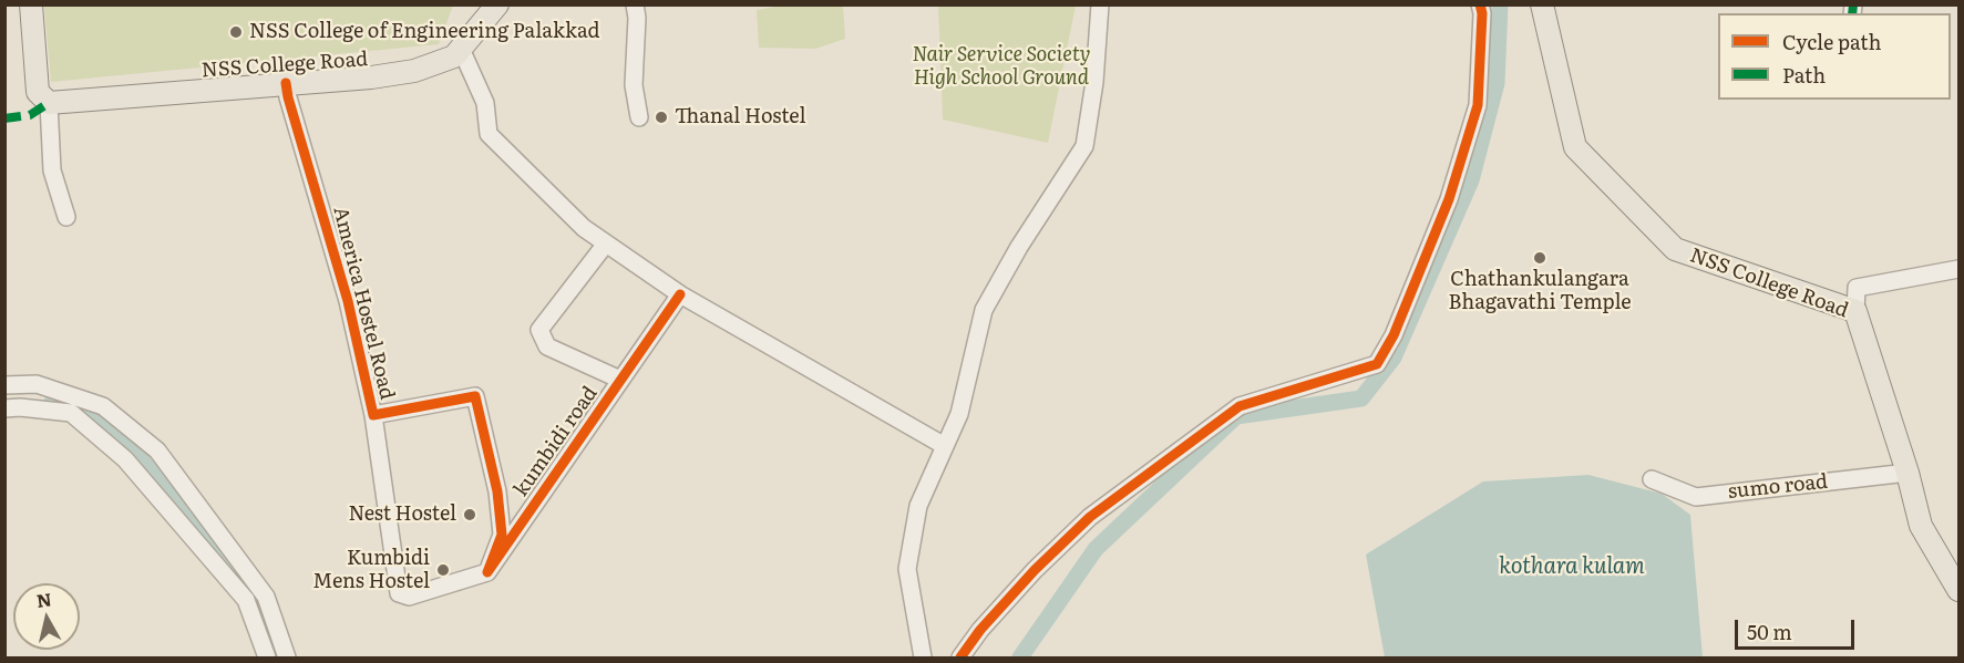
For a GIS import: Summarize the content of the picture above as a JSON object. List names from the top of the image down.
{
  "streets": {
    "main road": ["NSS College Road"],
    "street": ["America Hostel Road", "kumbidi road", "sumo road"]
  },
  "crossings": [
    ["NSS College Road", "America Hostel Road"],
    ["NSS College Road", "sumo road"],
    ["America Hostel Road", "kumbidi road"]
  ],
  "water": ["kothara kulam"],
  "parks": ["Nair Service Society High School Ground"],
  "places": [
    "NSS College of Engineering Palakkad",
    "Thanal Hostel",
    "Chathankulangara Bhagavathi Temple",
    "Nest Hostel",
    "Kumbidi Mens Hostel"
  ],
  "legend": ["Cycle path", "Path"],
  "scale_bar": "50 m",
  "north": "top"
}
